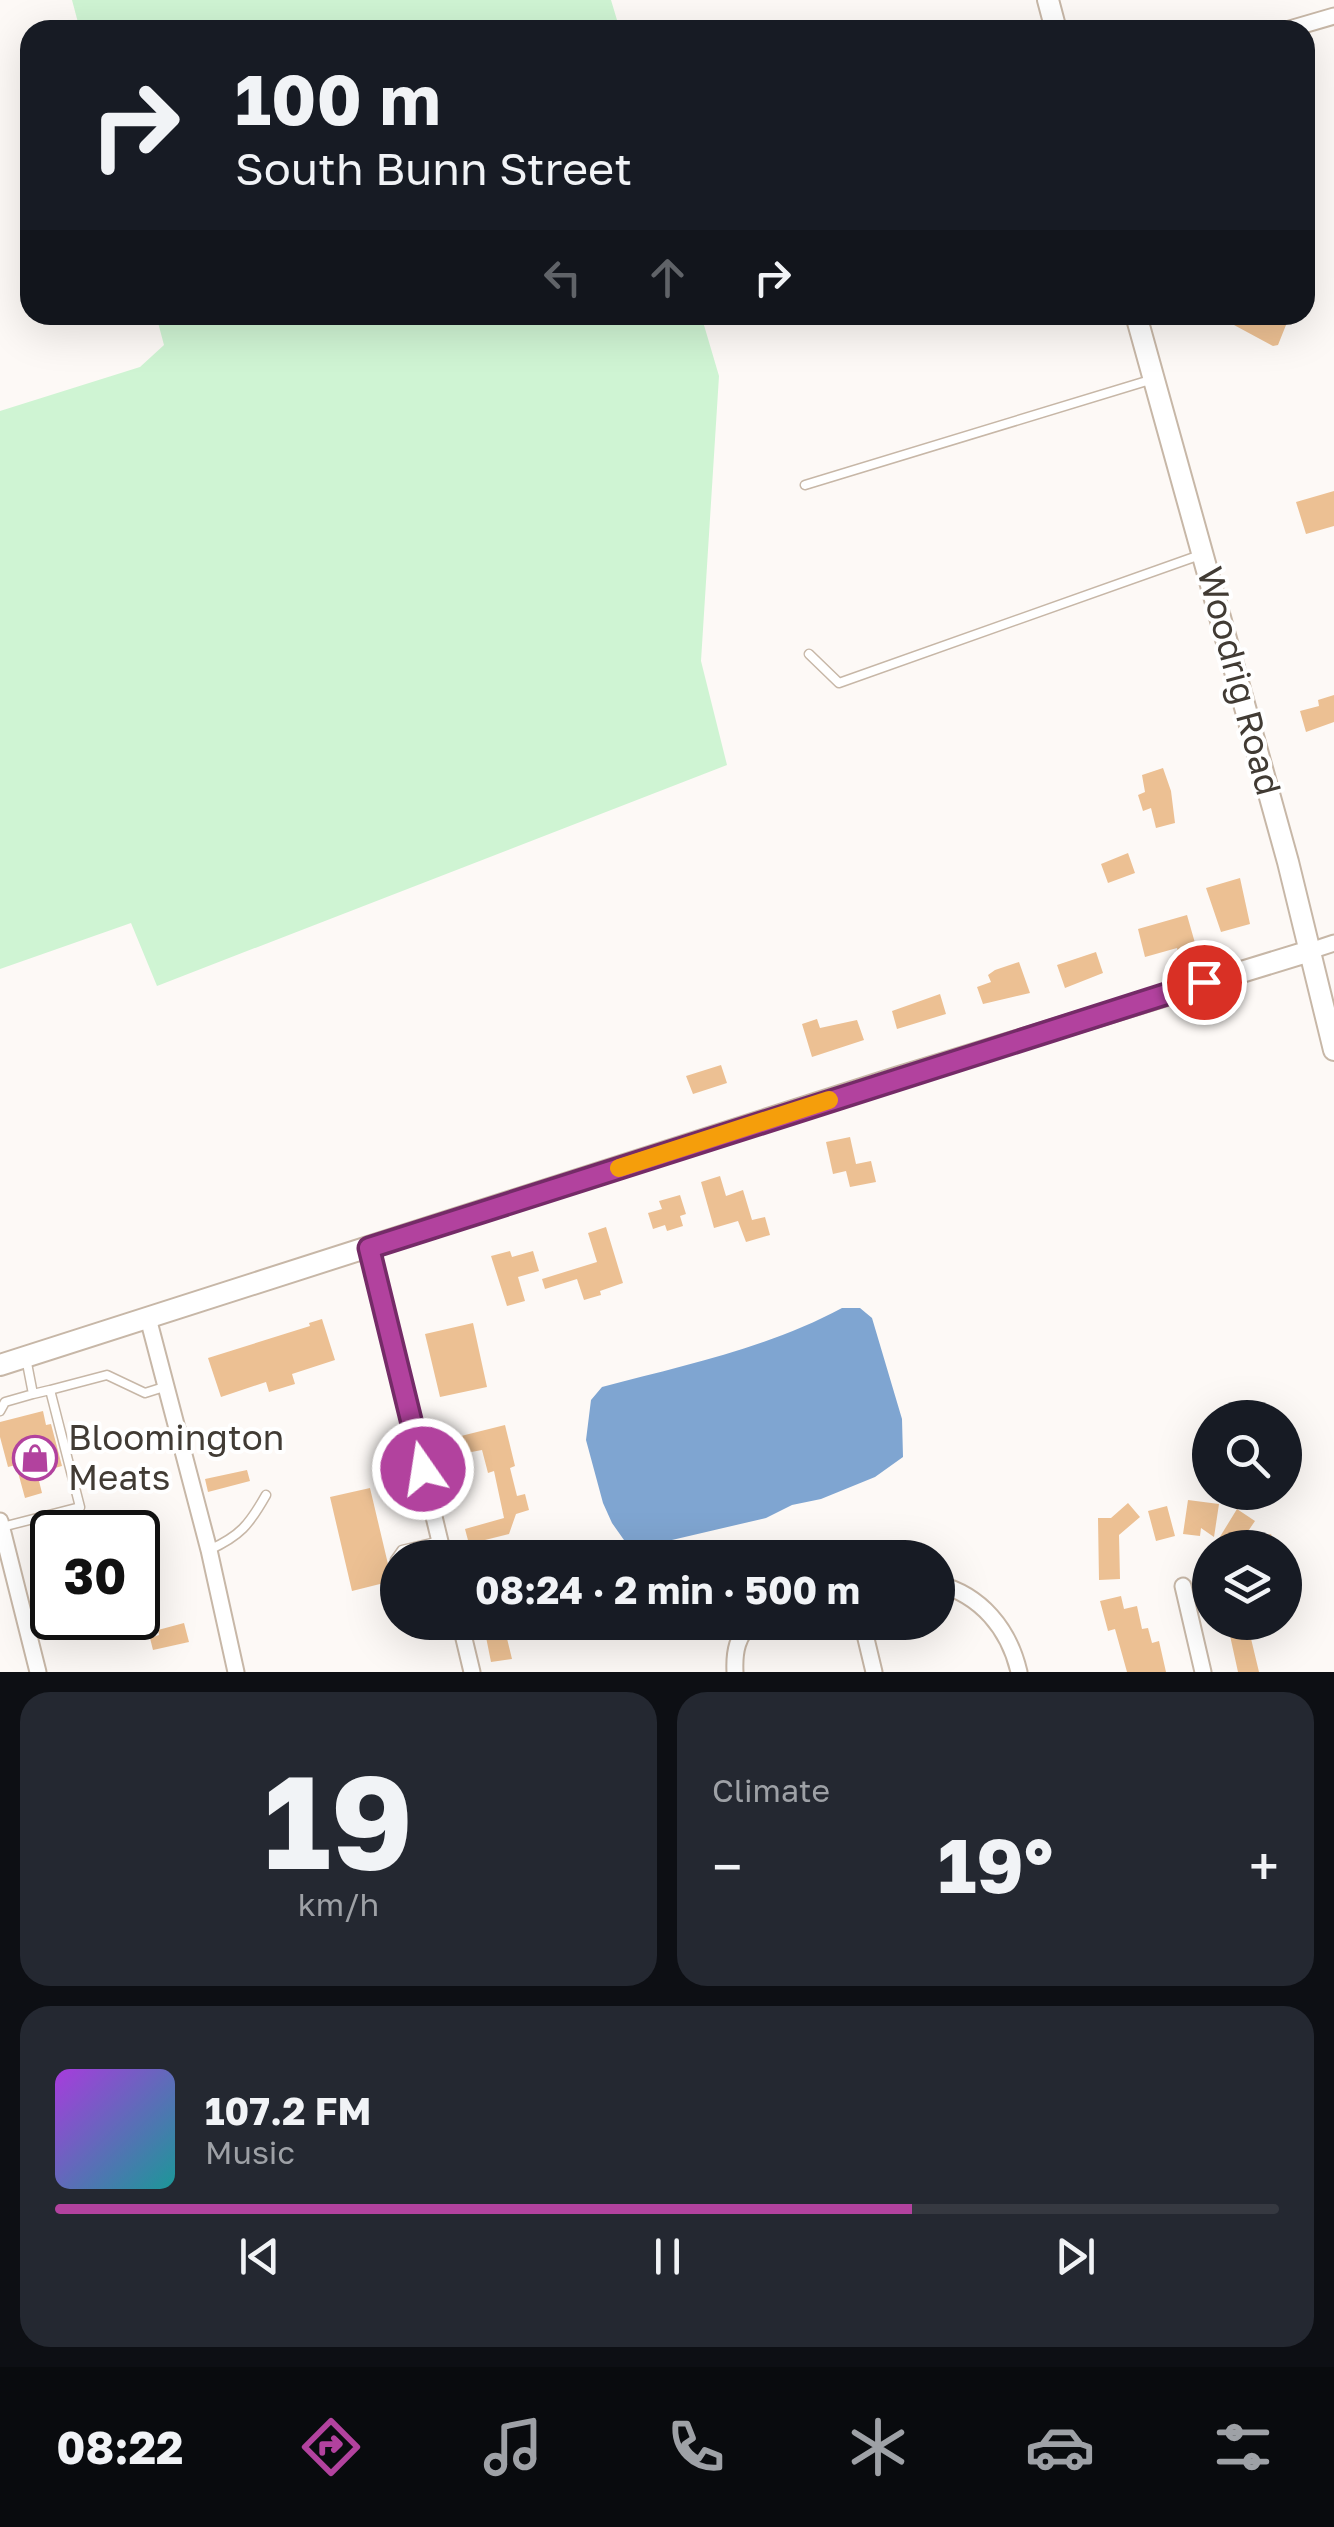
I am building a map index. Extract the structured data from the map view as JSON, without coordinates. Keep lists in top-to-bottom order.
{
  "streets": {
    "street": ["Woodrig Road"]
  },
  "places": {
    "shop": ["Bloomington Meats"]
  },
  "page": {
    "turn": ["100 m", "South Bunn Street"],
    "limit": "30",
    "trip": "08:24 · 2 min · 500 m",
    "tile": [
      ["19", "km/h"],
      "Climate"
    ],
    "heat": ["−", "19°", "+"],
    "song": ["107.2 FM", "Music"],
    "tabs": "08:22"
  }
}
